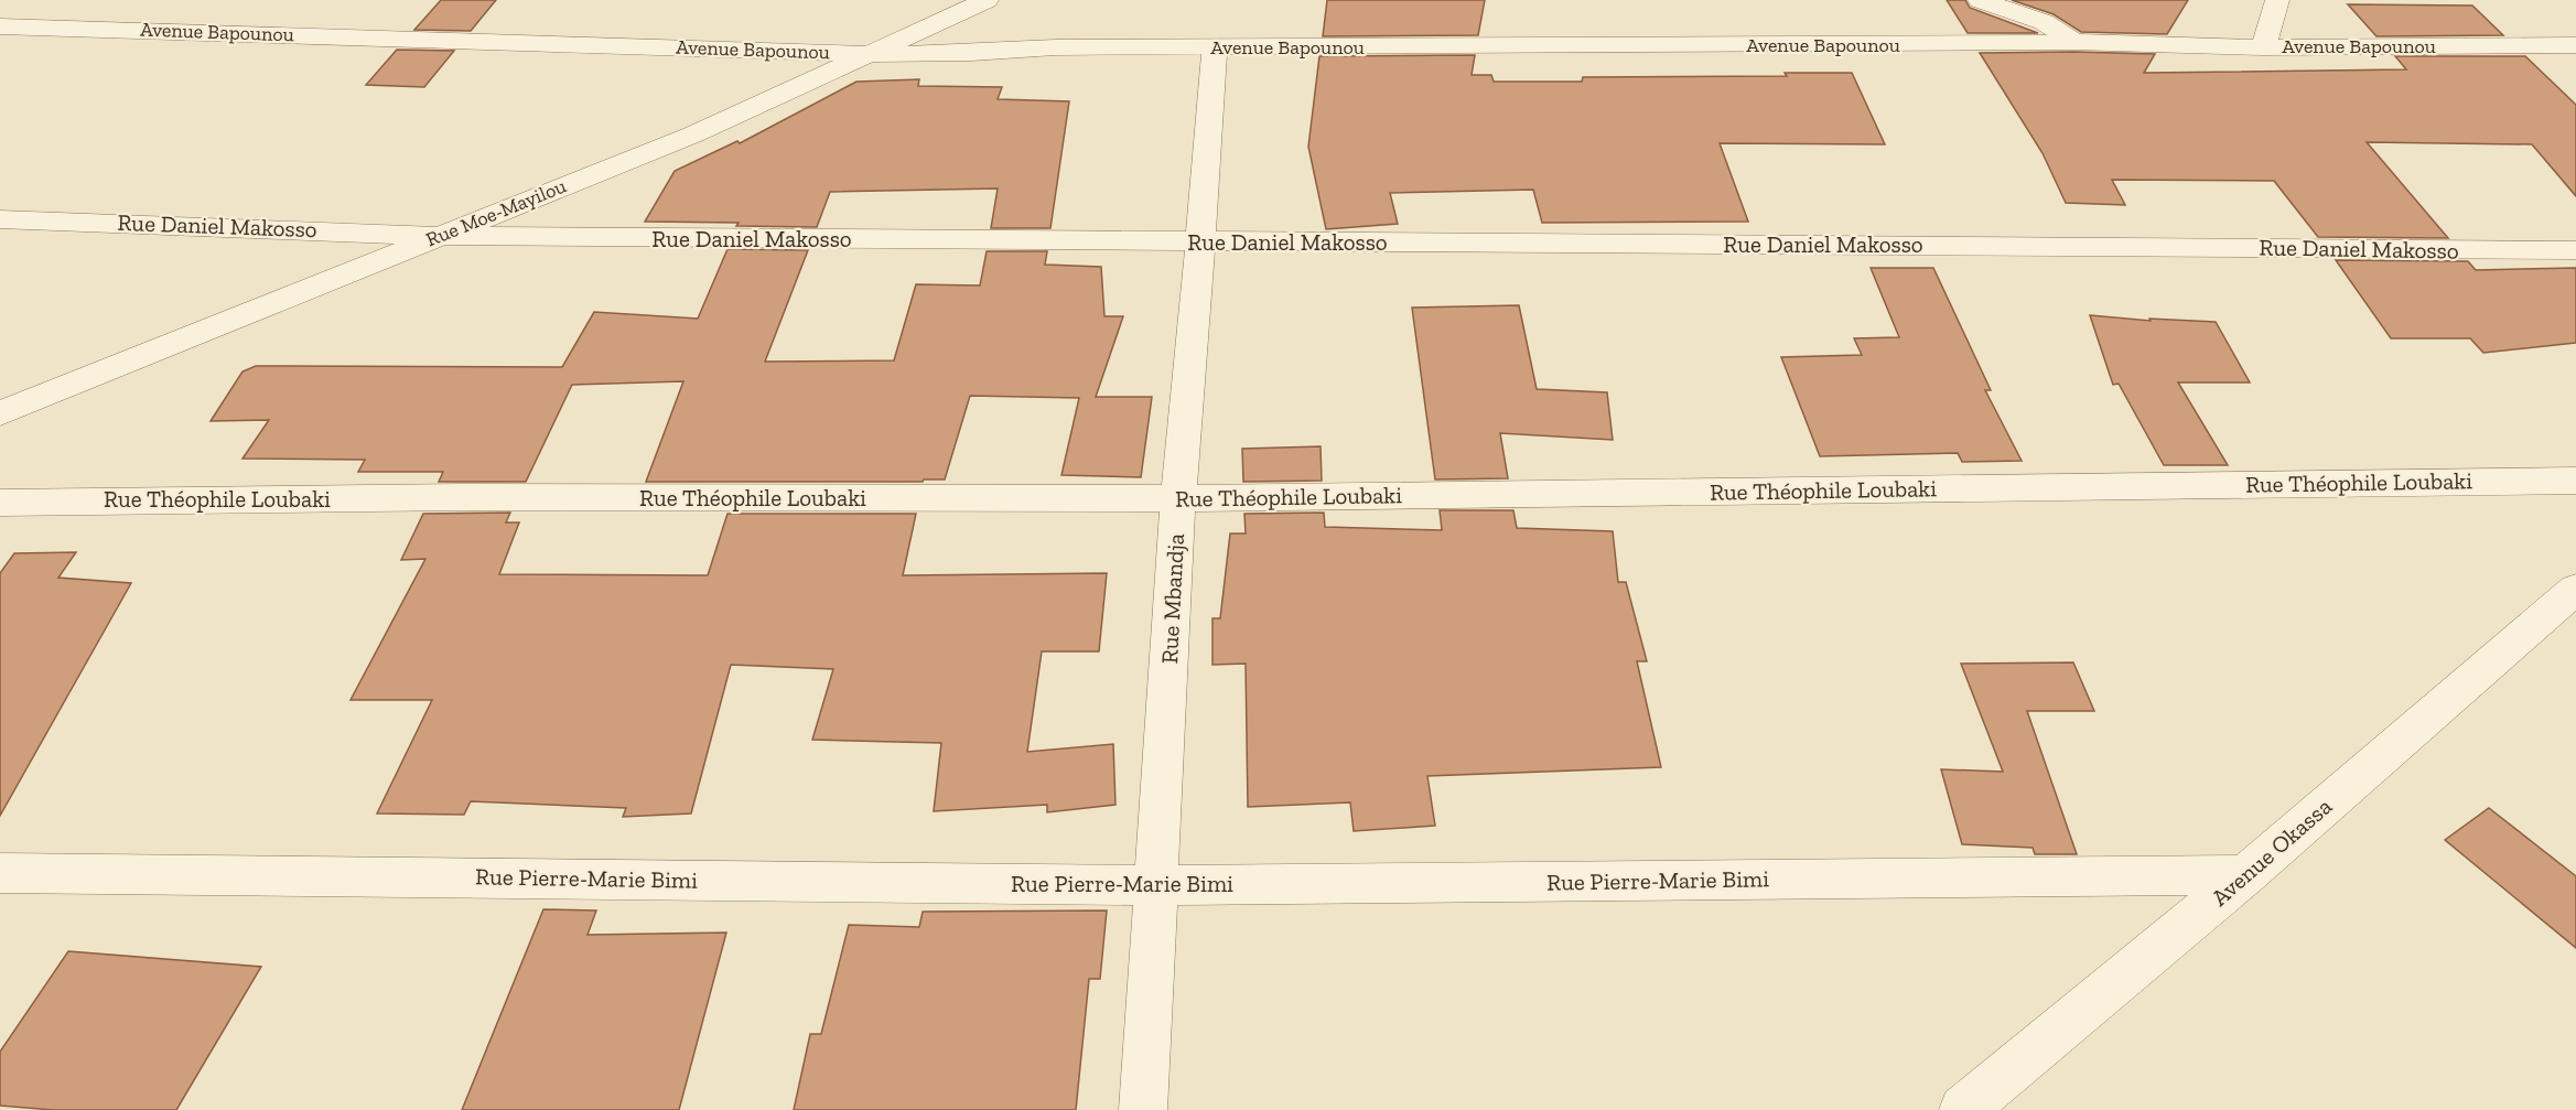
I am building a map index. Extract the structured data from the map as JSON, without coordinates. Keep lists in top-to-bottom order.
{
  "streets": {
    "street": [
      "Avenue Bapounou",
      "Rue Moe-Mayilou",
      "Rue Daniel Makosso",
      "Rue Théophile Loubaki",
      "Rue Mbandja",
      "Avenue Okassa",
      "Rue Pierre-Marie Bimi"
    ]
  },
  "crossings": [
    ["Avenue Bapounou", "Rue Moe-Mayilou"],
    ["Avenue Bapounou", "Rue Mbandja"],
    ["Rue Moe-Mayilou", "Rue Daniel Makosso"],
    ["Rue Daniel Makosso", "Rue Mbandja"],
    ["Rue Théophile Loubaki", "Rue Mbandja"],
    ["Rue Mbandja", "Rue Pierre-Marie Bimi"],
    ["Avenue Okassa", "Rue Pierre-Marie Bimi"]
  ]
}
